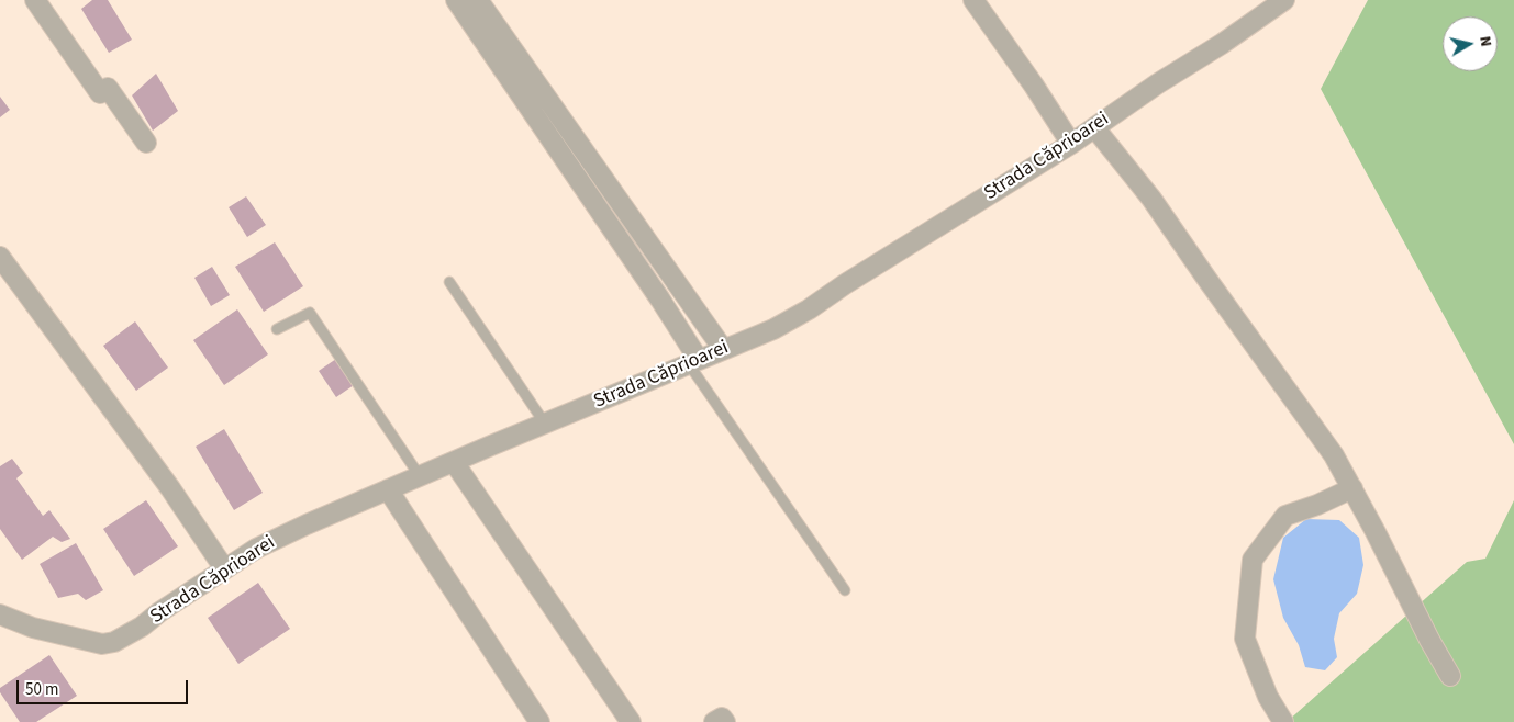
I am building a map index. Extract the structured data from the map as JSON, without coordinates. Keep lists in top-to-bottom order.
{
  "streets": {
    "street": ["Strada Căprioarei"]
  },
  "scale_bar": "50 m",
  "north": "right"
}
